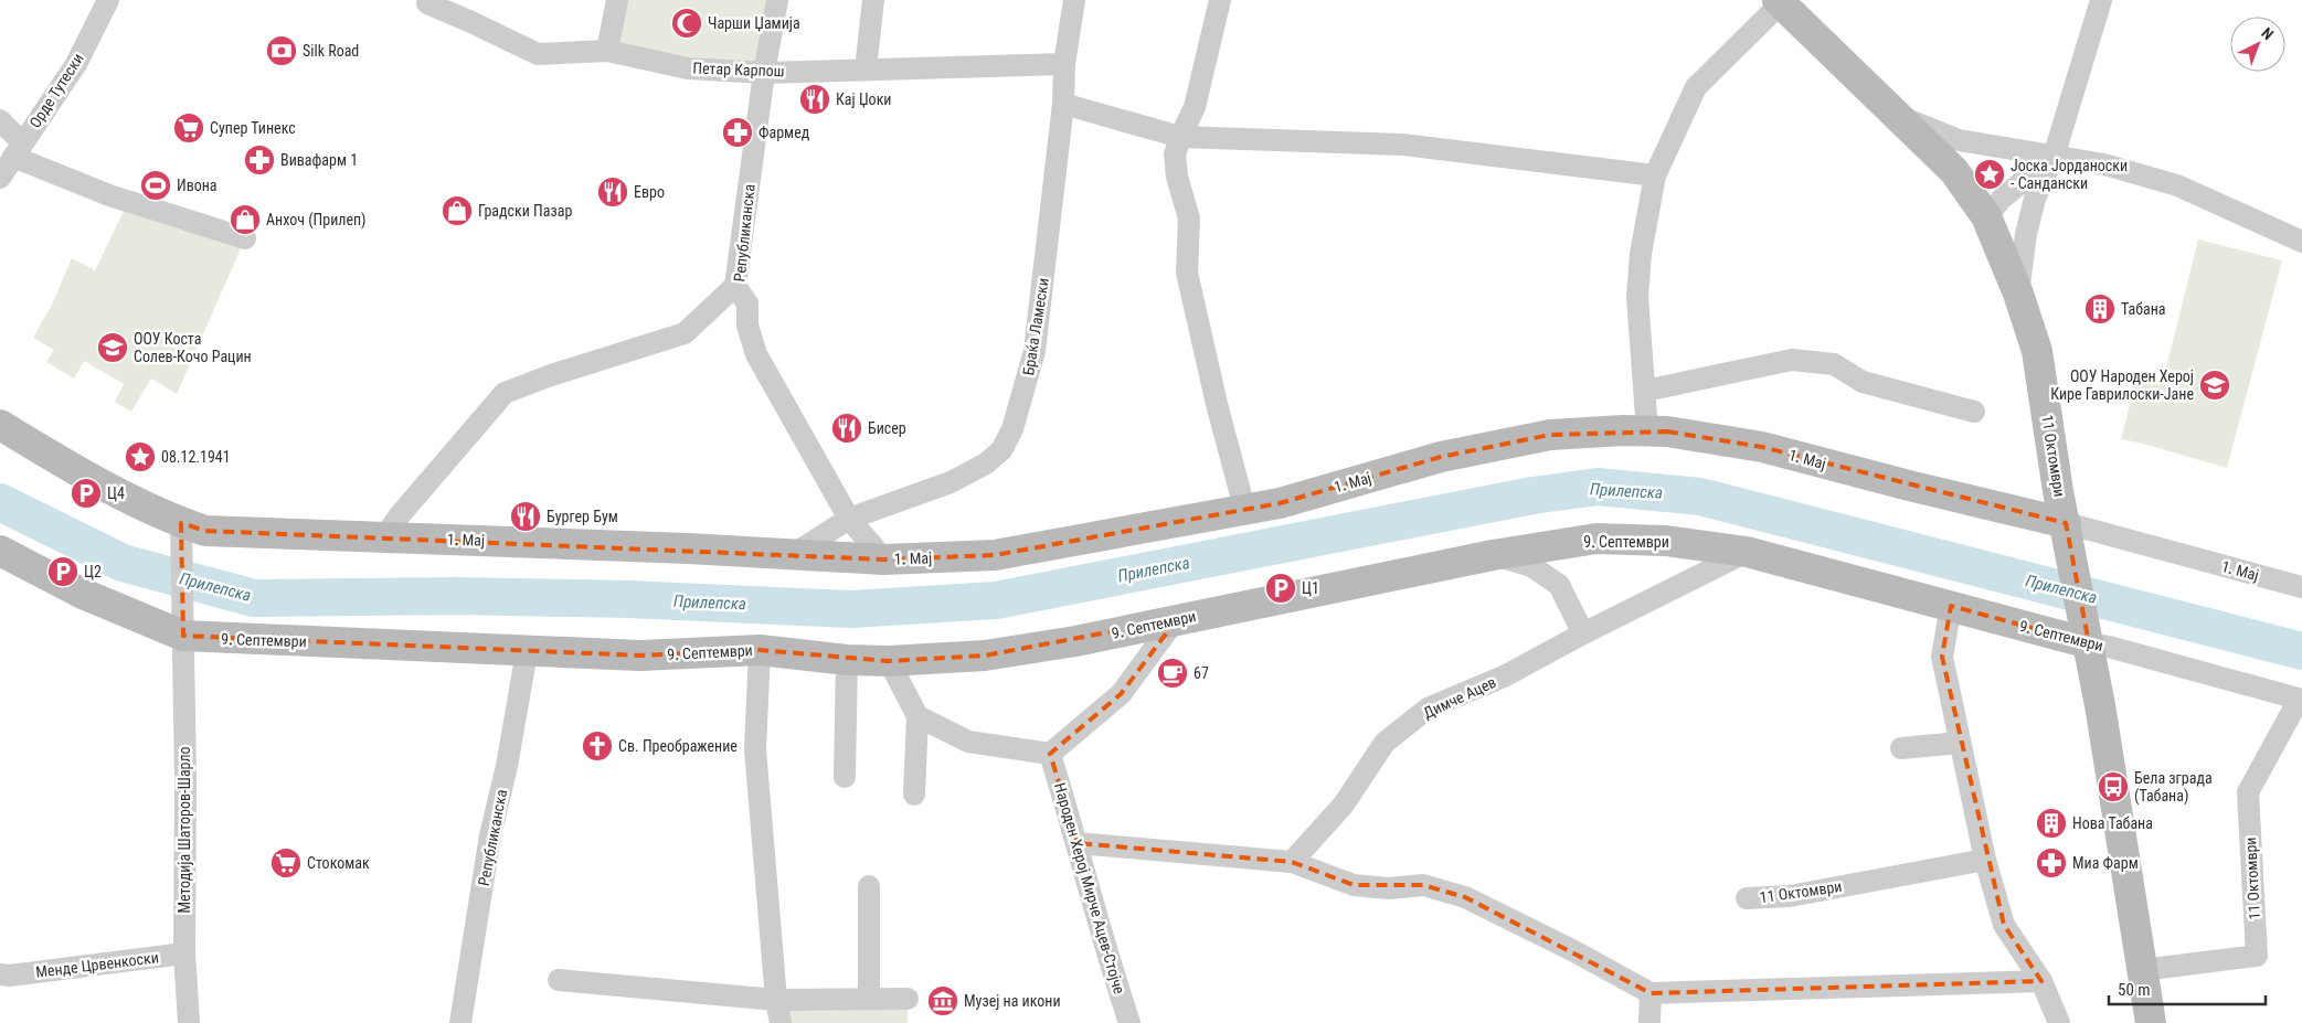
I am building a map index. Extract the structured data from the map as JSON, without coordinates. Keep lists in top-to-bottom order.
{
  "streets": {
    "street": [
      "Петар Карпош",
      "Орде Тутески",
      "Републиканска",
      "Браќа Ламески",
      "11 Октомври",
      "1. Мај",
      "9. Септември",
      "Димче Ацев",
      "Методија Шаторов-Шарло",
      "Народен Херој Мирче Ацев-Стојче",
      "Менде Црвенкоски"
    ]
  },
  "crossings": [
    ["Петар Карпош", "Републиканска"],
    ["Петар Карпош", "Браќа Ламески"],
    ["Републиканска", "Браќа Ламески"],
    ["Републиканска", "1. Мај"],
    ["Републиканска", "9. Септември"],
    ["Браќа Ламески", "1. Мај"],
    ["11 Октомври", "1. Мај"],
    ["11 Октомври", "9. Септември"],
    ["1. Мај", "Методија Шаторов-Шарло"],
    ["9. Септември", "Димче Ацев"],
    ["9. Септември", "Методија Шаторов-Шарло"],
    ["Методија Шаторов-Шарло", "Менде Црвенкоски"]
  ],
  "water": ["Прилепска"],
  "places": {
    "mosque": ["Чарши Џамија"],
    "bank": ["Silk Road"],
    "restaurant": [
      "Кај Џоки",
      "Евро",
      "Бисер",
      "Бургер Бум"
    ],
    "supermarket": ["Супер Тинекс", "Стокомак"],
    "pharmacy": ["Фармед", "Вивафарм 1", "Миа Фарм"],
    "place": ["Јоска Јорданоски - Сандански", "08.12.1941"],
    "sports": ["Ивона"],
    "shop": ["Градски Пазар", "Анхоч (Прилеп)"],
    "building": ["Табана", "Нова Табана"],
    "school or university": ["ООУ Коста Солев-Кочо Рацин", "ООУ Народен Херој Кире Гаврилоски-Јане"],
    "parking": ["Ц4", "Ц2", "Ц1"],
    "cafe": ["67"],
    "church": ["Св. Преображение"],
    "bus stop": ["Бела зграда (Табана)"],
    "museum": ["Музеј на икони"]
  },
  "scale_bar": "50 m",
  "north": "top right"
}
